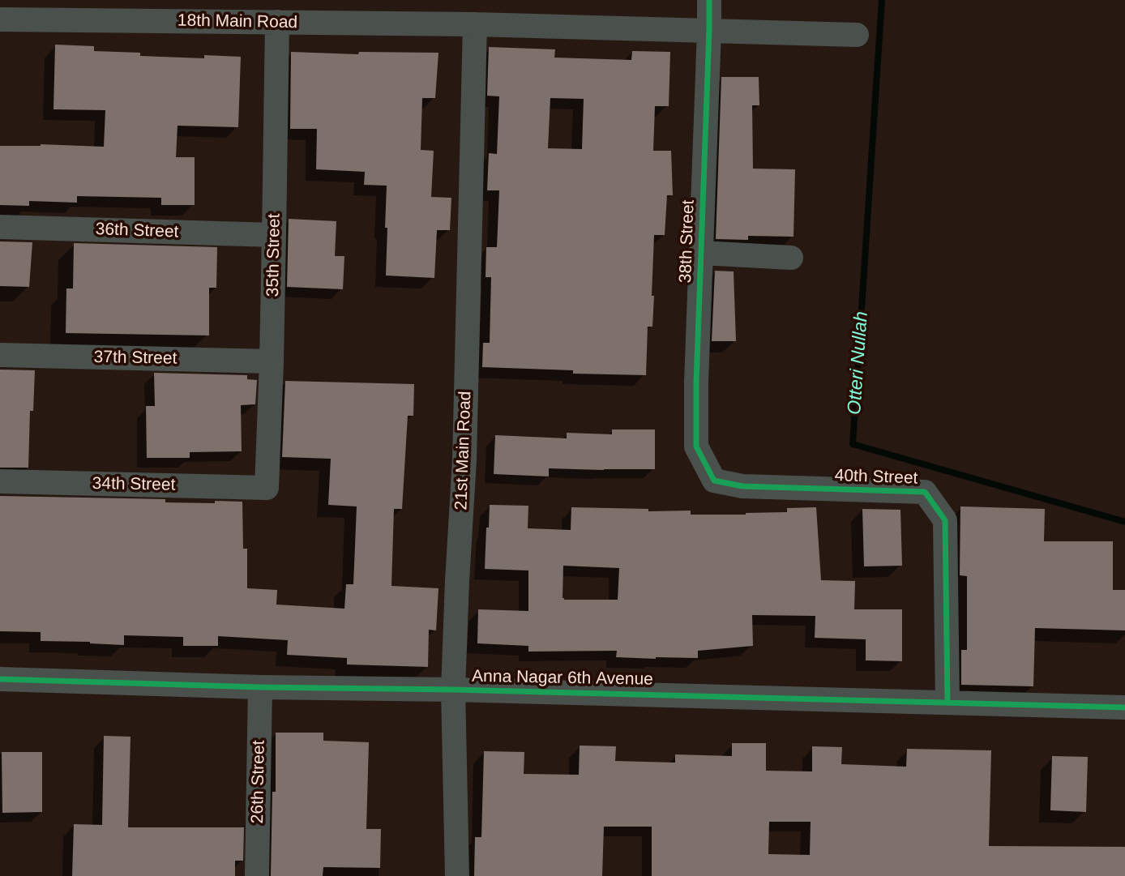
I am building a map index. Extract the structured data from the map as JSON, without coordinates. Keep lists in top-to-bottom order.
{
  "streets": {
    "street": [
      "18th Main Road",
      "36th Street",
      "38th Street",
      "35th Street",
      "37th Street",
      "21st Main Road",
      "40th Street",
      "34th Street",
      "Anna Nagar 6th Avenue",
      "26th Street"
    ]
  },
  "crossings": [
    ["18th Main Road", "38th Street"],
    ["18th Main Road", "35th Street"],
    ["18th Main Road", "21st Main Road"],
    ["36th Street", "35th Street"],
    ["38th Street", "40th Street"],
    ["35th Street", "37th Street"],
    ["35th Street", "34th Street"],
    ["21st Main Road", "Anna Nagar 6th Avenue"],
    ["40th Street", "Anna Nagar 6th Avenue"],
    ["Anna Nagar 6th Avenue", "26th Street"]
  ],
  "water": ["Otteri Nullah"]
}
